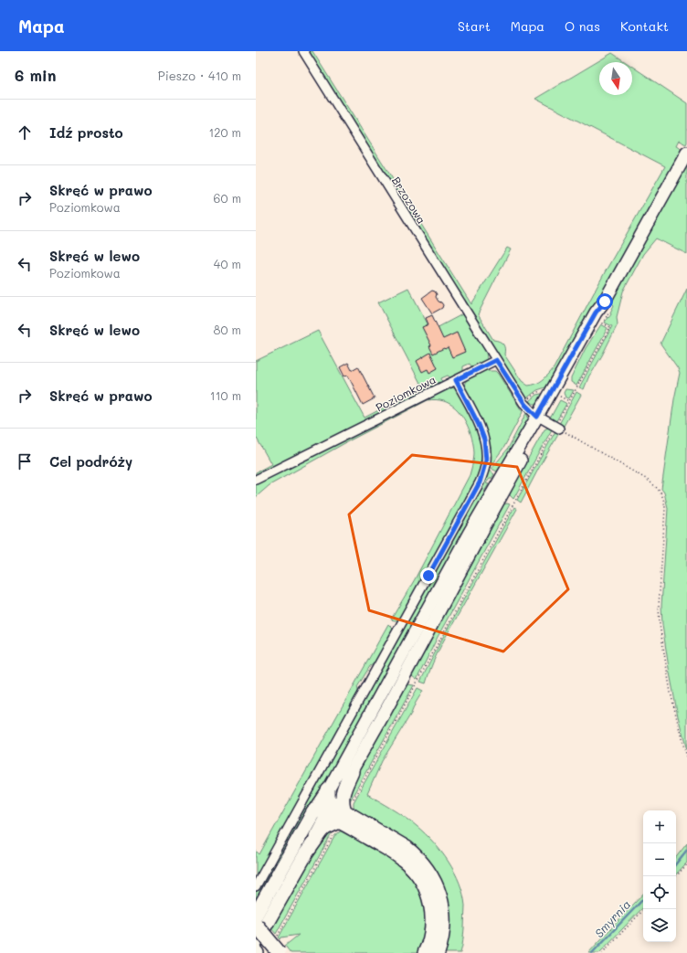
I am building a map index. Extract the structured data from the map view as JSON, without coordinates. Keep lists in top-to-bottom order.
{
  "streets": {
    "street": ["Brzozowa", "Poziomkowa"]
  },
  "crossings": [
    ["Brzozowa", "Poziomkowa"]
  ],
  "water": ["Smyrnia"],
  "north": "bottom",
  "page": {
    "header": "Mapa",
    "nav": [
      "Start",
      "Mapa",
      "O nas",
      "Kontakt"
    ],
    "heading": ["6 min", "Pieszo · 410 m"],
    "list": [
      ["Idź prosto", "120 m"],
      ["Skręć w prawo", "Poziomkowa", "60 m"],
      ["Skręć w lewo", "Poziomkowa", "40 m"],
      ["Skręć w lewo", "80 m"],
      ["Skręć w prawo", "110 m"],
      "Cel podróży"
    ],
    "map_buttons": ["+", "−"]
  }
}
